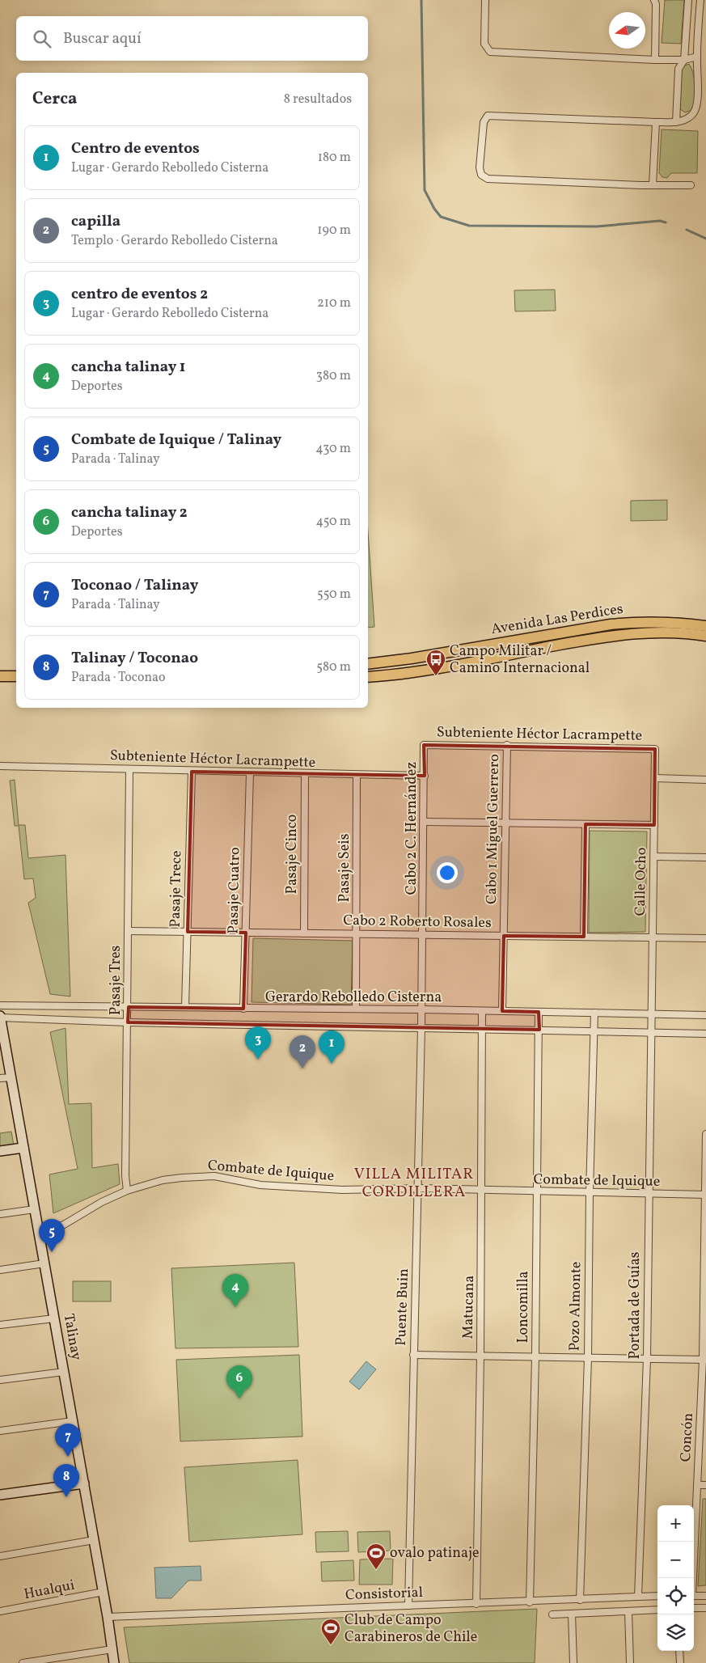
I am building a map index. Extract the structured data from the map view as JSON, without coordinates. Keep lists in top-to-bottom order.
{
  "streets": {
    "main road": ["Avenida Las Perdices"],
    "street": [
      "Subteniente Héctor Lacrampette",
      "Cabo 2 C. Hernández",
      "Cabo 1 Miguel Guerrero",
      "Pasaje Cinco",
      "Pasaje Seis",
      "Calle Ocho",
      "Pasaje Trece",
      "Pasaje Cuatro",
      "Cabo 2 Roberto Rosales",
      "Pasaje Tres",
      "Gerardo Rebolledo Cisterna",
      "Combate de Iquique",
      "Portada de Guías",
      "Pozo Almonte",
      "Puente Buin",
      "Matucana",
      "Loncomilla",
      "Talinay",
      "Concón",
      "Hualqui",
      "Consistorial"
    ]
  },
  "crossings": [
    ["Subteniente Héctor Lacrampette", "Cabo 2 C. Hernández"],
    ["Subteniente Héctor Lacrampette", "Cabo 1 Miguel Guerrero"],
    ["Subteniente Héctor Lacrampette", "Pasaje Cinco"],
    ["Subteniente Héctor Lacrampette", "Pasaje Seis"],
    ["Subteniente Héctor Lacrampette", "Calle Ocho"],
    ["Subteniente Héctor Lacrampette", "Pasaje Trece"],
    ["Subteniente Héctor Lacrampette", "Pasaje Cuatro"],
    ["Subteniente Héctor Lacrampette", "Pasaje Tres"],
    ["Cabo 2 C. Hernández", "Cabo 2 Roberto Rosales"],
    ["Cabo 2 C. Hernández", "Gerardo Rebolledo Cisterna"],
    ["Cabo 2 C. Hernández", "Puente Buin"],
    ["Cabo 1 Miguel Guerrero", "Cabo 2 Roberto Rosales"],
    ["Cabo 1 Miguel Guerrero", "Gerardo Rebolledo Cisterna"],
    ["Pasaje Cinco", "Cabo 2 Roberto Rosales"],
    ["Pasaje Seis", "Cabo 2 Roberto Rosales"],
    ["Pasaje Seis", "Gerardo Rebolledo Cisterna"],
    ["Calle Ocho", "Cabo 2 Roberto Rosales"],
    ["Calle Ocho", "Gerardo Rebolledo Cisterna"],
    ["Calle Ocho", "Portada de Guías"],
    ["Pasaje Trece", "Cabo 2 Roberto Rosales"],
    ["Pasaje Trece", "Gerardo Rebolledo Cisterna"],
    ["Pasaje Cuatro", "Cabo 2 Roberto Rosales"],
    ["Pasaje Cuatro", "Gerardo Rebolledo Cisterna"],
    ["Cabo 2 Roberto Rosales", "Pasaje Tres"],
    ["Pasaje Tres", "Gerardo Rebolledo Cisterna"],
    ["Pasaje Tres", "Combate de Iquique"],
    ["Gerardo Rebolledo Cisterna", "Portada de Guías"],
    ["Gerardo Rebolledo Cisterna", "Pozo Almonte"],
    ["Gerardo Rebolledo Cisterna", "Puente Buin"],
    ["Gerardo Rebolledo Cisterna", "Matucana"],
    ["Gerardo Rebolledo Cisterna", "Loncomilla"],
    ["Gerardo Rebolledo Cisterna", "Talinay"],
    ["Combate de Iquique", "Portada de Guías"],
    ["Combate de Iquique", "Pozo Almonte"],
    ["Combate de Iquique", "Puente Buin"],
    ["Combate de Iquique", "Matucana"],
    ["Combate de Iquique", "Loncomilla"],
    ["Combate de Iquique", "Talinay"],
    ["Combate de Iquique", "Concón"],
    ["Portada de Guías", "Consistorial"],
    ["Pozo Almonte", "Consistorial"],
    ["Puente Buin", "Consistorial"],
    ["Matucana", "Consistorial"],
    ["Loncomilla", "Consistorial"],
    ["Talinay", "Hualqui"],
    ["Talinay", "Consistorial"]
  ],
  "districts": ["VILLA MILITAR CORDILLERA"],
  "places": {
    "bus stop": ["Campo Militar / Camino Internacional"],
    "sports": ["ovalo patinaje", "Club de Campo Carabineros de Chile"]
  },
  "north": "left",
  "page": {
    "search": "Buscar aquí",
    "heading": ["Cerca", "8 resultados"],
    "list": [
      {
        "mark": "1",
        "name": "Centro de eventos",
        "note": "Lugar · Gerardo Rebolledo Cisterna",
        "value": "180 m"
      },
      {
        "mark": "2",
        "name": "capilla",
        "note": "Templo · Gerardo Rebolledo Cisterna",
        "value": "190 m"
      },
      {
        "mark": "3",
        "name": "centro de eventos 2",
        "note": "Lugar · Gerardo Rebolledo Cisterna",
        "value": "210 m"
      },
      {
        "mark": "4",
        "name": "cancha talinay 1",
        "note": "Deportes",
        "value": "380 m"
      },
      {
        "mark": "5",
        "name": "Combate de Iquique / Talinay",
        "note": "Parada · Talinay",
        "value": "430 m"
      },
      {
        "mark": "6",
        "name": "cancha talinay 2",
        "note": "Deportes",
        "value": "450 m"
      },
      {
        "mark": "7",
        "name": "Toconao / Talinay",
        "note": "Parada · Talinay",
        "value": "550 m"
      },
      {
        "mark": "8",
        "name": "Talinay / Toconao",
        "note": "Parada · Toconao",
        "value": "580 m"
      }
    ],
    "pins": [
      "3",
      "1",
      "2",
      "5",
      "4",
      "6",
      "7",
      "8"
    ],
    "map_buttons": ["+", "−"]
  }
}
